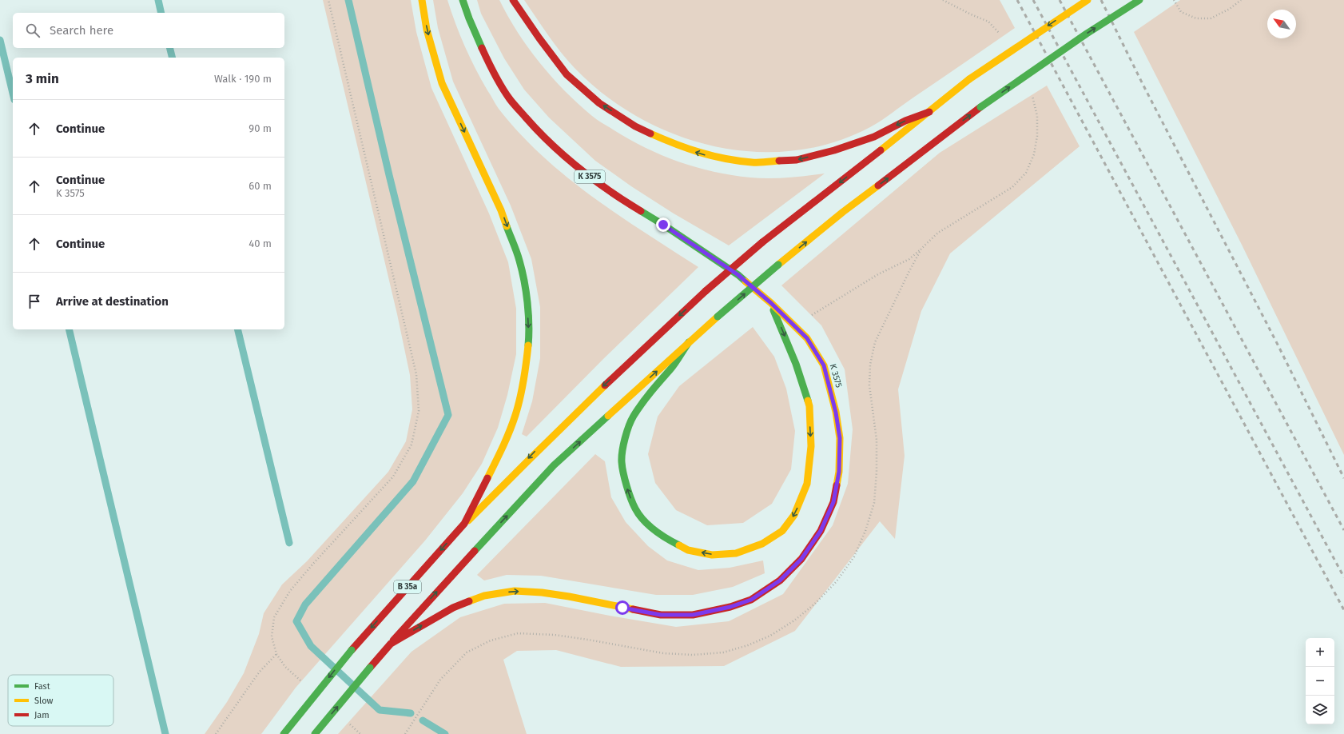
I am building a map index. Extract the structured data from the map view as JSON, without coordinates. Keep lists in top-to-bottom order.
{
  "streets": {
    "main road": ["K 3575", "B 35a"]
  },
  "crossings": [
    ["K 3575", "B 35a"]
  ],
  "legend": ["Fast", "Slow", "Jam"],
  "north": "top left",
  "page": {
    "search": "Search here",
    "heading": ["3 min", "Walk · 190 m"],
    "list": [
      ["Continue", "90 m"],
      ["Continue", "K 3575", "60 m"],
      ["Continue", "40 m"],
      "Arrive at destination"
    ],
    "map_buttons": ["+", "−"]
  }
}
